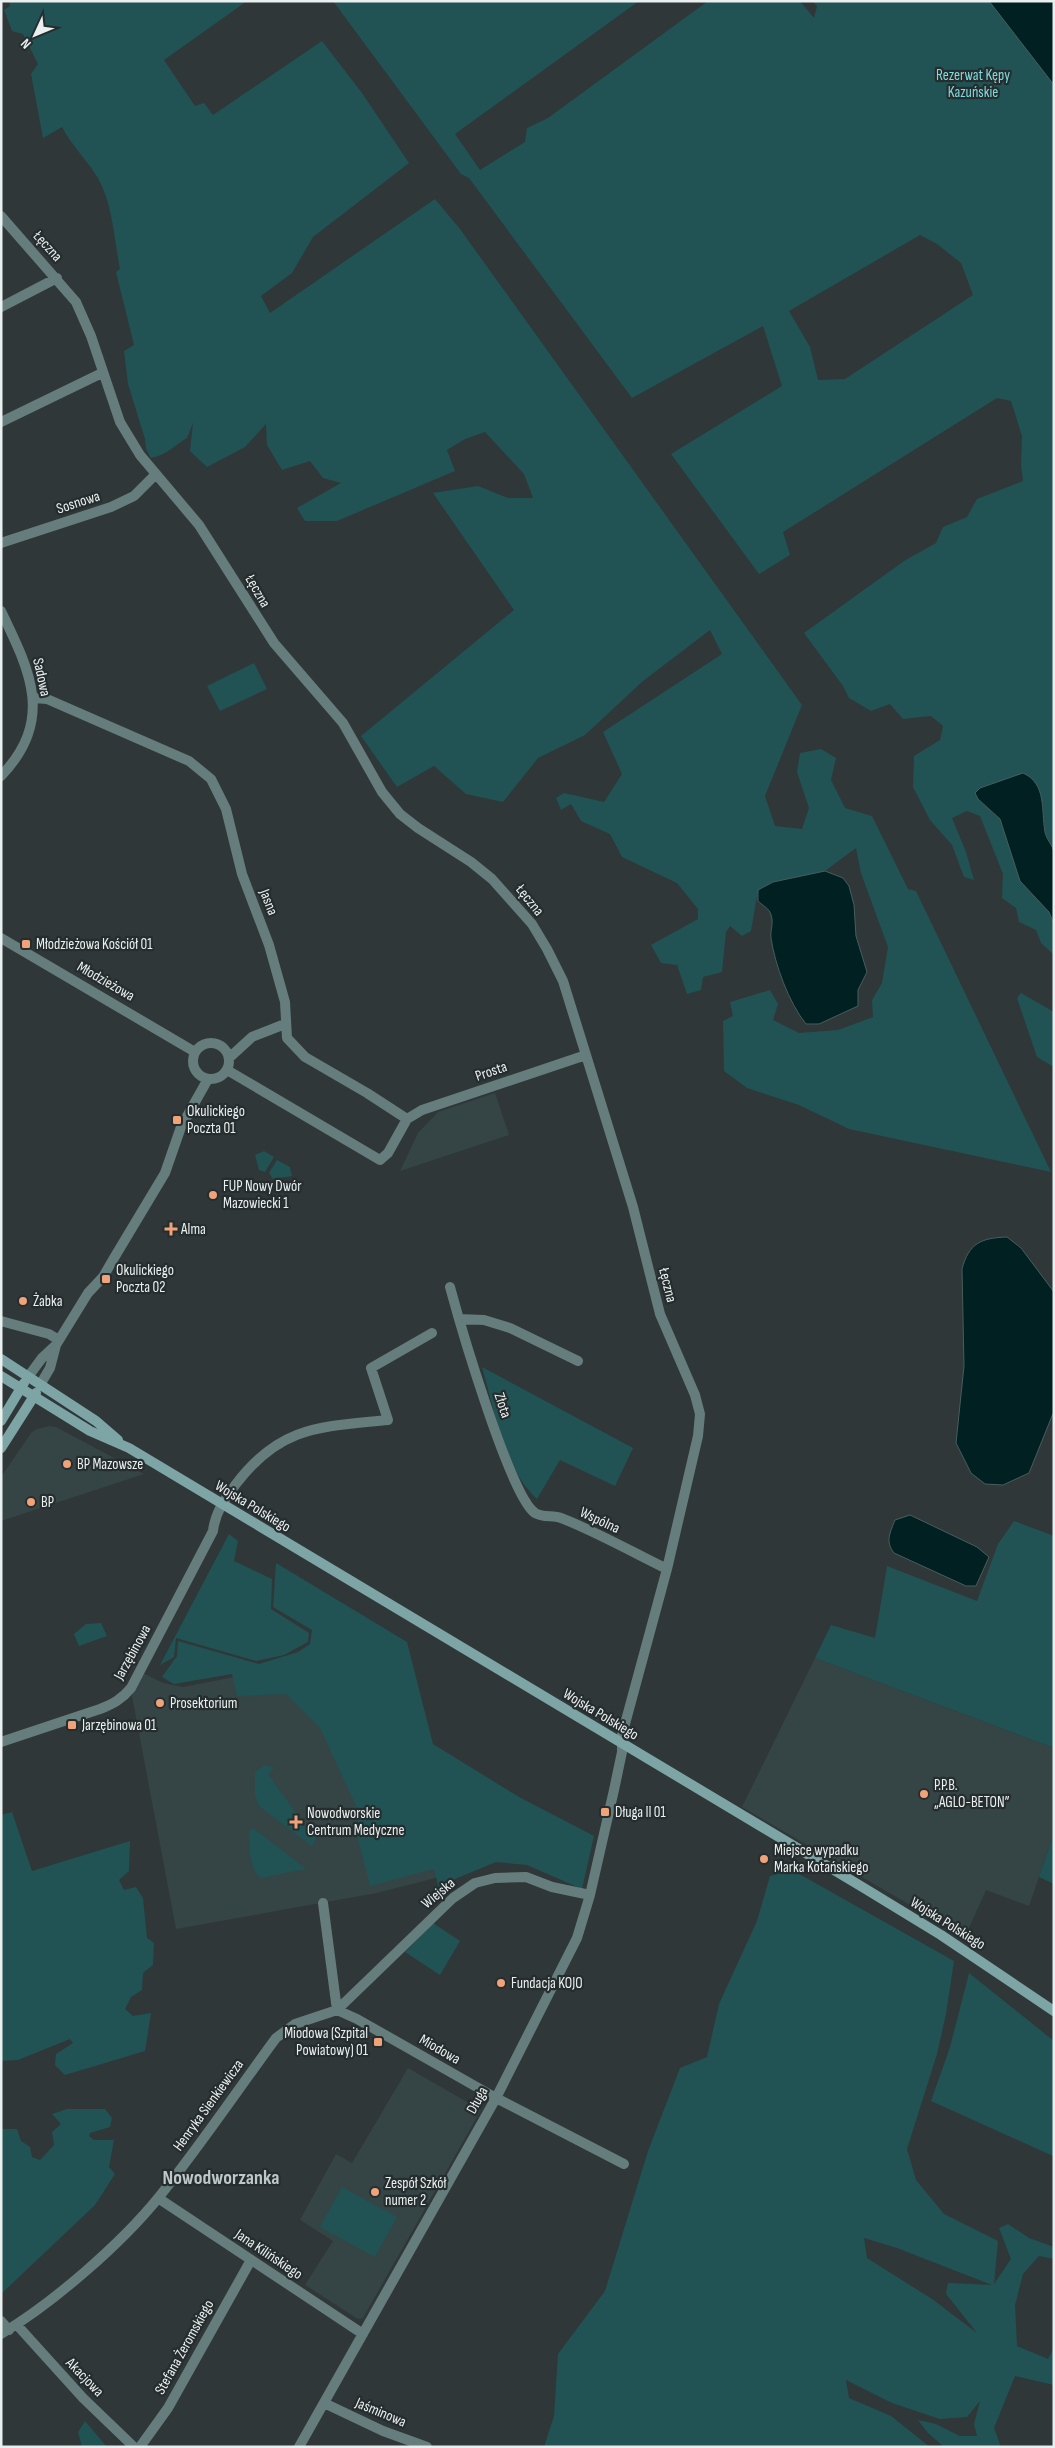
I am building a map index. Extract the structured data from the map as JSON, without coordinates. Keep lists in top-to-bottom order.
{
  "streets": {
    "main road": ["Wojska Polskiego"],
    "street": [
      "Łęczna",
      "Sosnowa",
      "Sadowa",
      "Jasna",
      "Młodzieżowa",
      "Prosta",
      "Złota",
      "Wspólna",
      "Jarzębinowa",
      "Wiejska",
      "Miodowa",
      "Długa",
      "Henryka Sienkiewicza",
      "Jana Kilińskiego",
      "Stefana Żeromskiego",
      "Akacjowa",
      "Jaśminowa"
    ]
  },
  "crossings": [
    ["Łęczna", "Sosnowa"],
    ["Łęczna", "Prosta"],
    ["Łęczna", "Wojska Polskiego"],
    ["Łęczna", "Wspólna"],
    ["Łęczna", "Długa"],
    ["Sadowa", "Jasna"],
    ["Jasna", "Prosta"],
    ["Złota", "Wspólna"],
    ["Wojska Polskiego", "Jarzębinowa"],
    ["Wojska Polskiego", "Długa"],
    ["Wiejska", "Miodowa"],
    ["Wiejska", "Długa"],
    ["Wiejska", "Henryka Sienkiewicza"],
    ["Miodowa", "Długa"],
    ["Miodowa", "Henryka Sienkiewicza"],
    ["Długa", "Jana Kilińskiego"],
    ["Długa", "Jaśminowa"],
    ["Henryka Sienkiewicza", "Jana Kilińskiego"],
    ["Henryka Sienkiewicza", "Akacjowa"],
    ["Jana Kilińskiego", "Stefana Żeromskiego"]
  ],
  "districts": ["Nowodworzanka"],
  "parks": ["Rezerwat Kępy Kazuńskie"],
  "places": {
    "transit": [
      "Młodzieżowa Kościół 01",
      "Okulickiego Poczta 01",
      "Okulickiego Poczta 02",
      "Jarzębinowa 01",
      "Długa II 01",
      "Miodowa (Szpital Powiatowy) 01"
    ],
    "other": [
      "FUP Nowy Dwór Mazowiecki 1",
      "Żabka",
      "BP Mazowsze",
      "BP",
      "Prosektorium",
      "P.P.B. „AGLO-BETON”",
      "Miejsce wypadku Marka Kotańskiego",
      "Fundacja KOJO",
      "Zespół Szkół numer 2"
    ],
    "health": ["Alma", "Nowodworskie Centrum Medyczne"]
  },
  "north": "bottom left"
}
